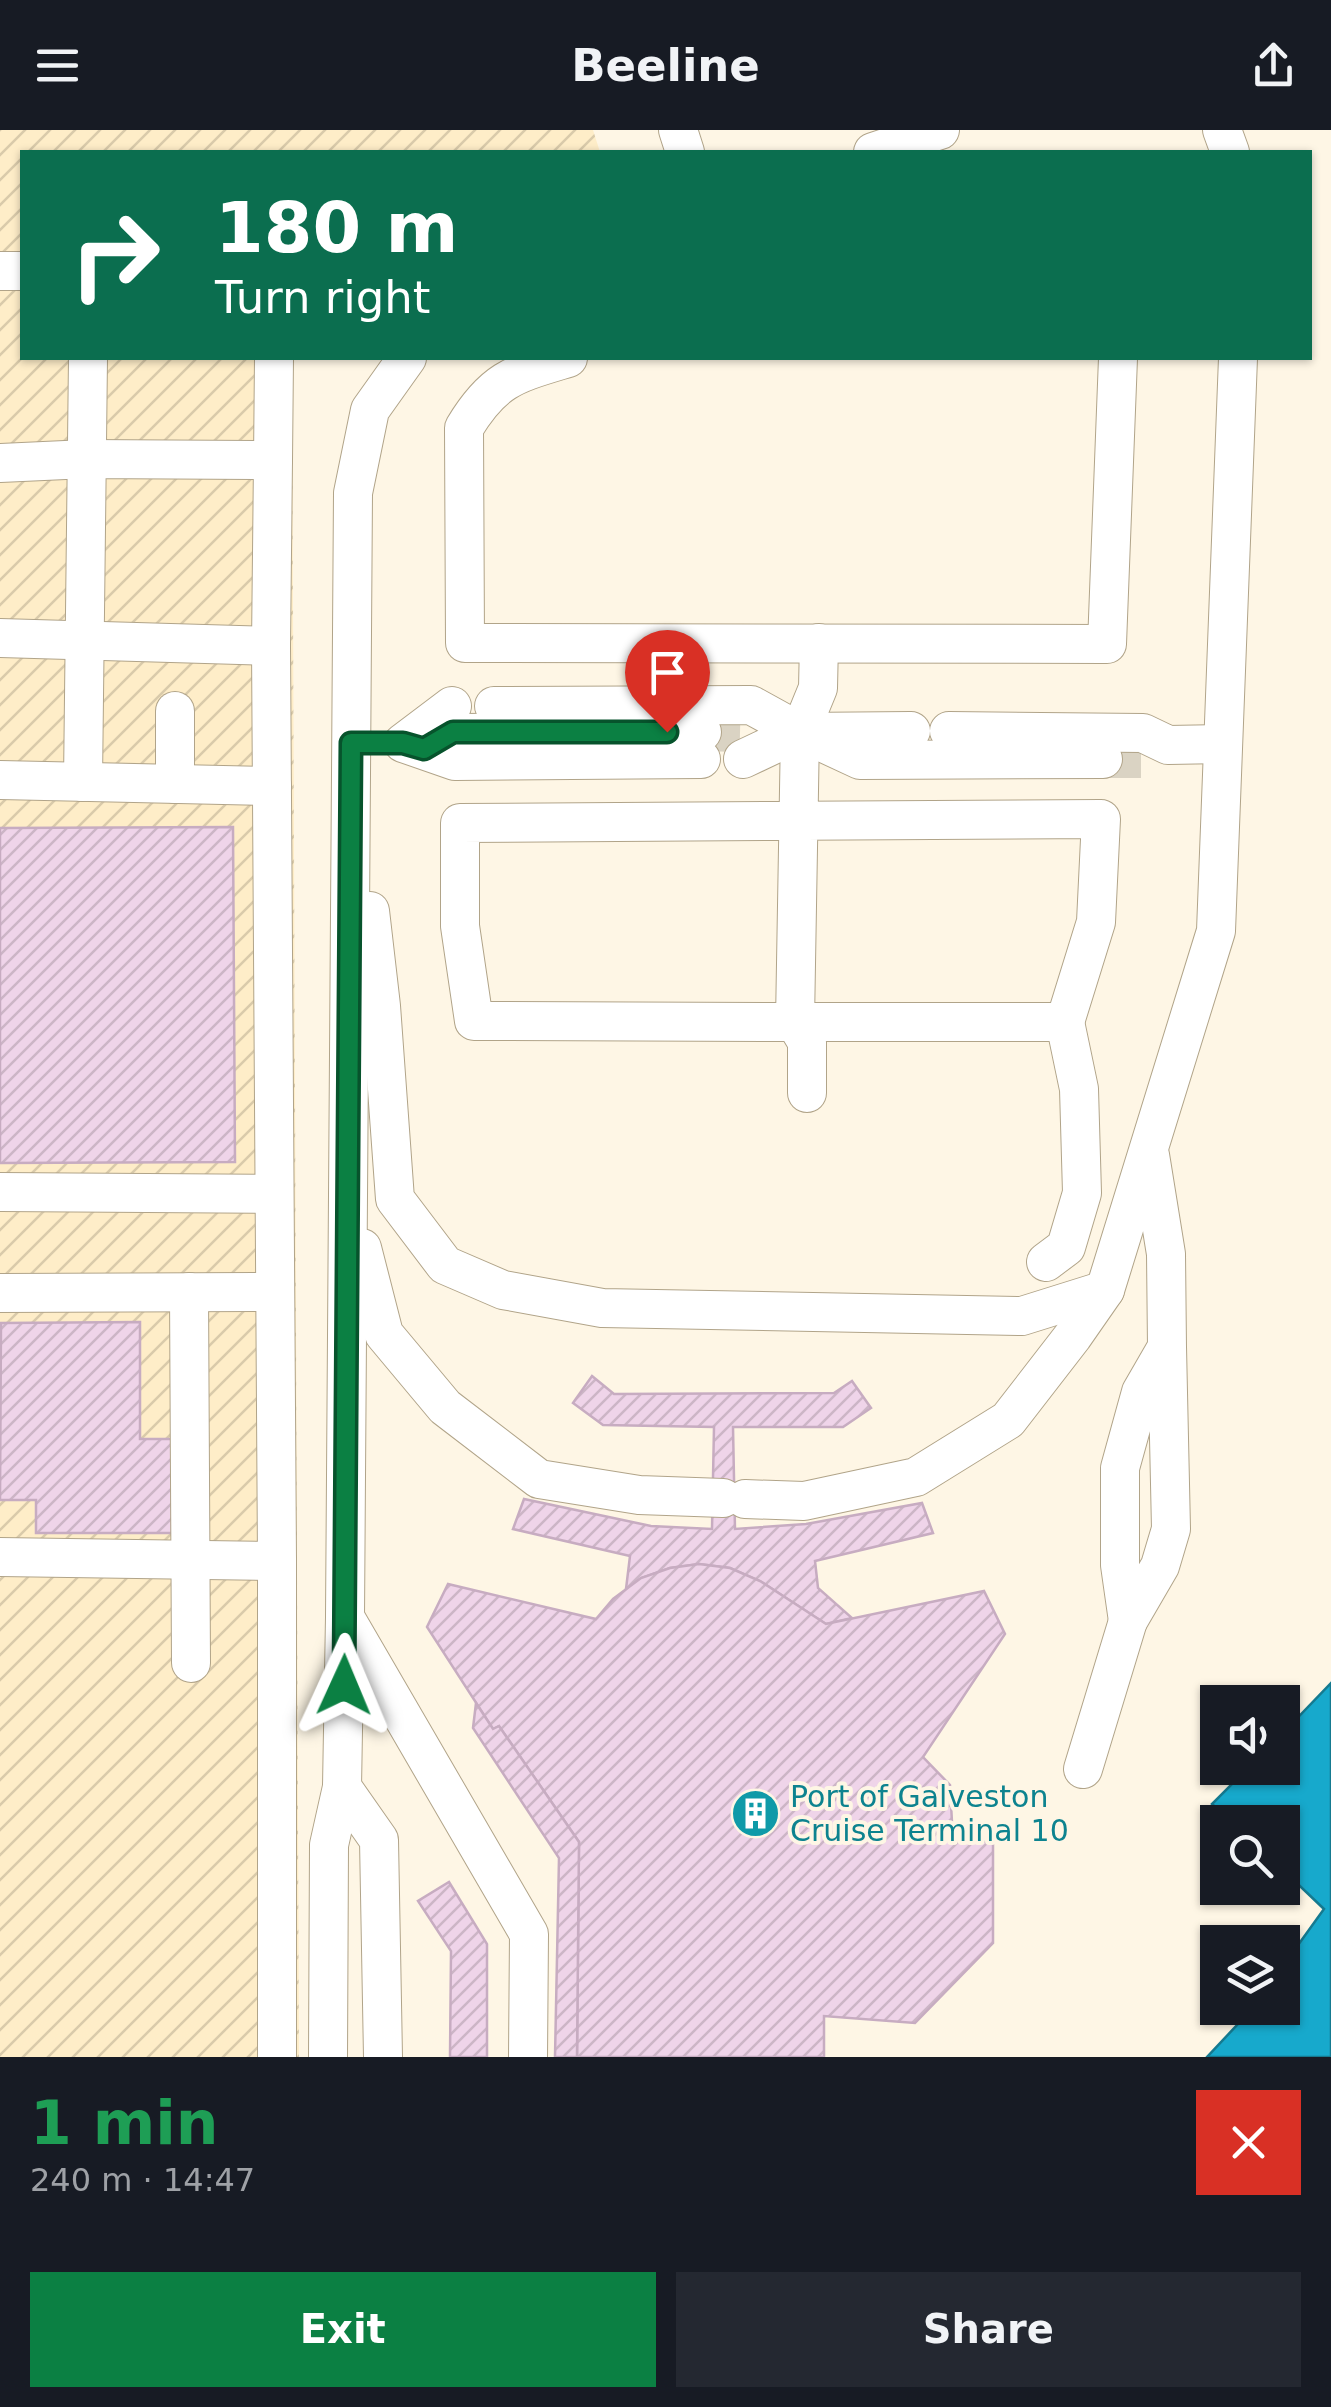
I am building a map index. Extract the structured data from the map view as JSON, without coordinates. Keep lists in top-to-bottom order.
{
  "places": {
    "building": ["Port of Galveston Cruise Terminal 10"]
  },
  "page": {
    "header": "Beeline",
    "turn": ["180 m", "Turn right"],
    "heading": ["1 min", "240 m · 14:47"],
    "buttons": ["Exit", "Share"]
  }
}
